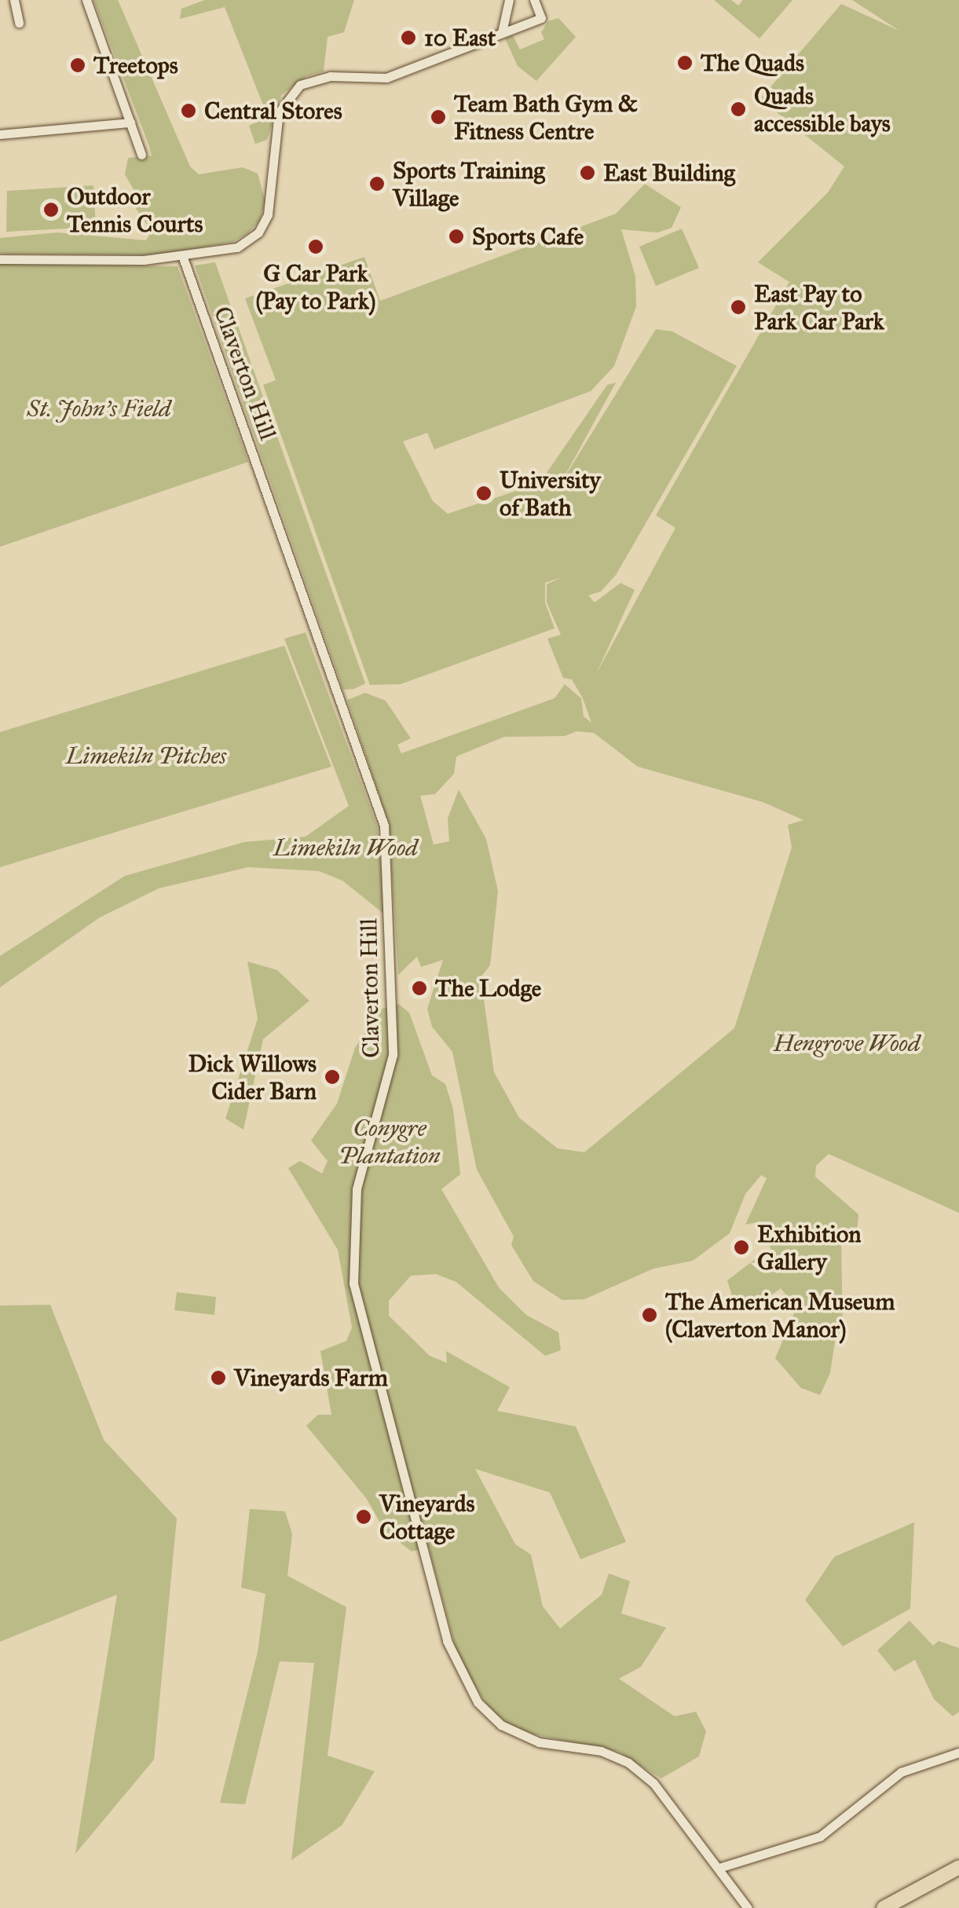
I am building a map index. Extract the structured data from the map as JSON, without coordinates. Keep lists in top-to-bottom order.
{
  "streets": {
    "street": ["Claverton Hill"]
  },
  "parks": [
    "St. John's Field",
    "Limekiln Pitches",
    "Limekiln Wood",
    "Hengrove Wood",
    "Conygre Plantation"
  ],
  "places": [
    "10 East",
    "The Quads",
    "Treetops",
    "Quads accessible bays",
    "Central Stores",
    "Team Bath Gym & Fitness Centre",
    "East Building",
    "Sports Training Village",
    "Outdoor Tennis Courts",
    "Sports Cafe",
    "G Car Park (Pay to Park)",
    "East Pay to Park Car Park",
    "University of Bath",
    "The Lodge",
    "Dick Willows Cider Barn",
    "Exhibition Gallery",
    "The American Museum (Claverton Manor)",
    "Vineyards Farm",
    "Vineyards Cottage"
  ]
}
